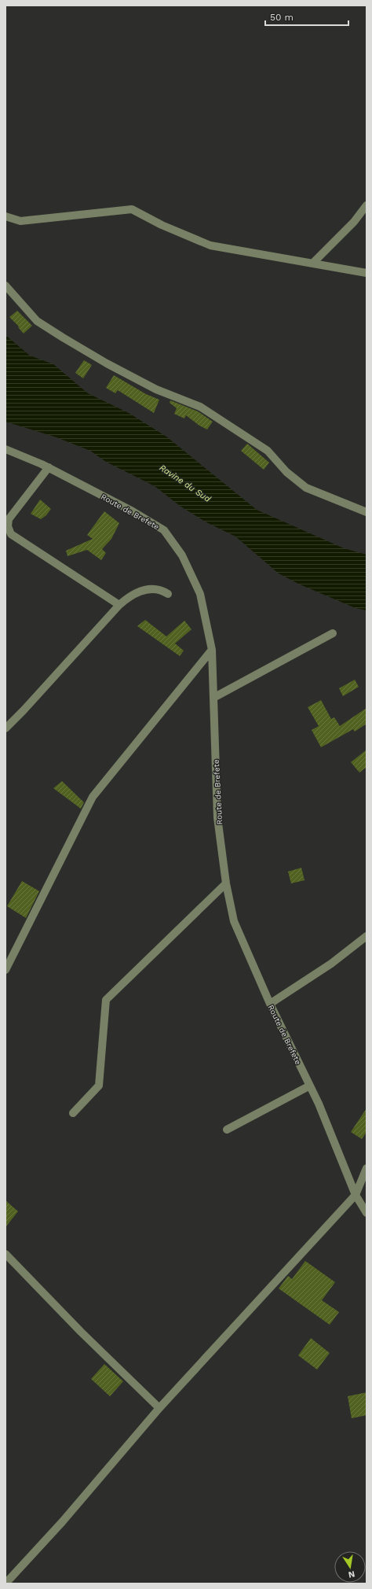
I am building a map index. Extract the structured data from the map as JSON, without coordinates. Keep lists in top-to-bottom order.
{
  "streets": {
    "street": ["Route de Brefete"]
  },
  "water": ["Ravine du Sud"],
  "scale_bar": "50 m",
  "north": "bottom"
}
